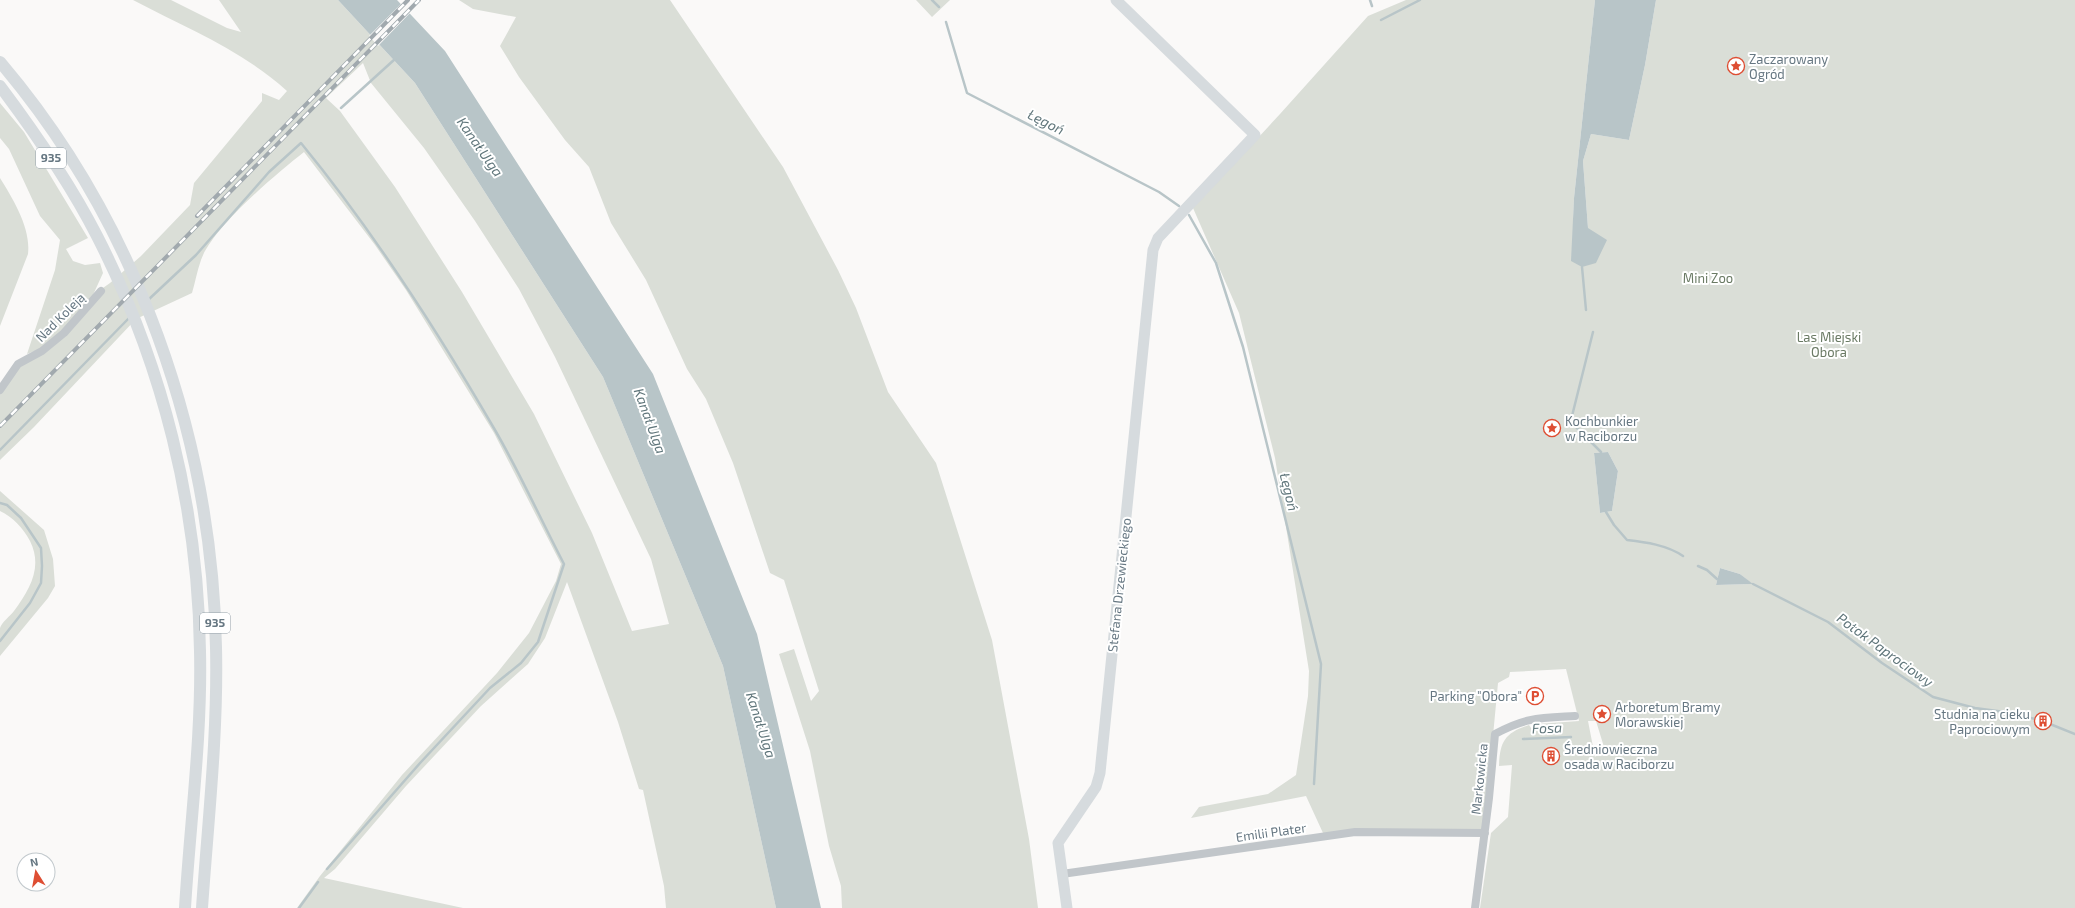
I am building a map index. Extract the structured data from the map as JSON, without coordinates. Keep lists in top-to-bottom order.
{
  "streets": {
    "main road": ["935"],
    "street": [
      "Nad Koleją",
      "Stefana Drzewieckiego",
      "Markowicka",
      "Emilii Plater"
    ]
  },
  "crossings": [
    ["Stefana Drzewieckiego", "Emilii Plater"],
    ["Markowicka", "Emilii Plater"]
  ],
  "water": [
    "Łęgoń",
    "Kanał Ulga",
    "Potok Paprociowy",
    "Fosa"
  ],
  "parks": ["Mini Zoo", "Las Miejski Obora"],
  "places": {
    "place": ["Zaczarowany Ogród", "Kochbunkier w Raciborzu", "Arboretum Bramy Morawskiej"],
    "parking": ["Parking \"Obora\""],
    "building": ["Studnia na cieku Paprociowym", "Średniowieczna osada w Raciborzu"]
  },
  "north": "top"
}
